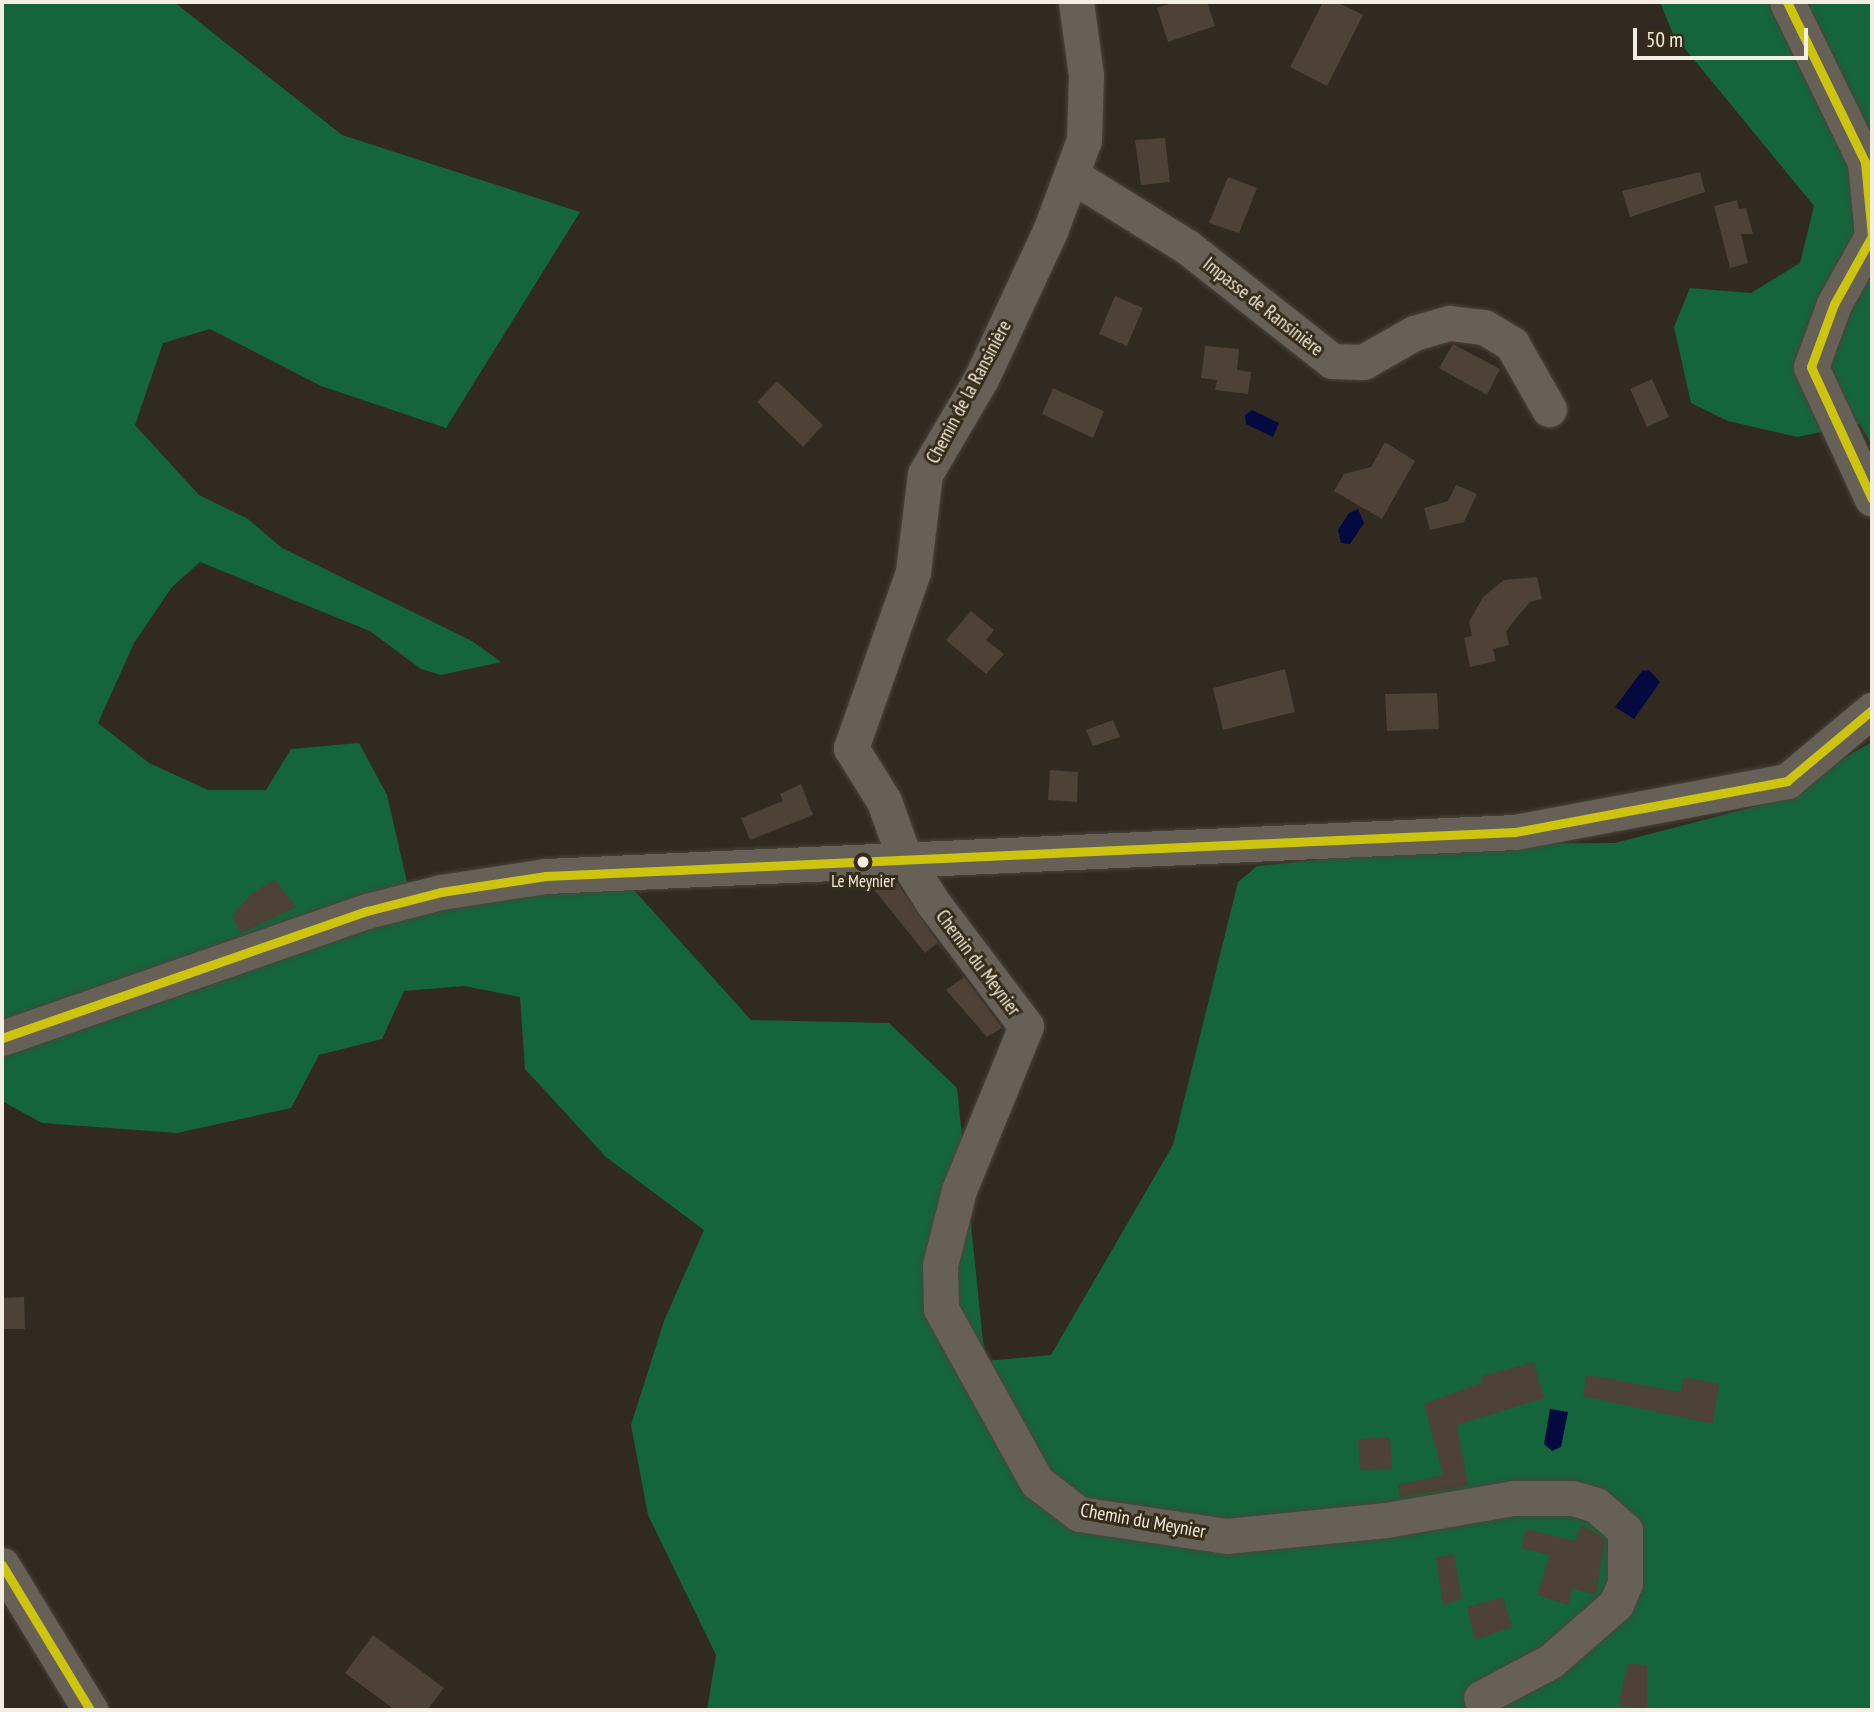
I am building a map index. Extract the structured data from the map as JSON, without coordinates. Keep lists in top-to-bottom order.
{
  "streets": {
    "street": ["Impasse de Ransinière", "Chemin de la Ransinière", "Chemin du Meynier"]
  },
  "crossings": [
    ["Impasse de Ransinière", "Chemin de la Ransinière"],
    ["Chemin de la Ransinière", "Chemin du Meynier"]
  ],
  "places": ["Le Meynier"],
  "scale_bar": "50 m"
}
